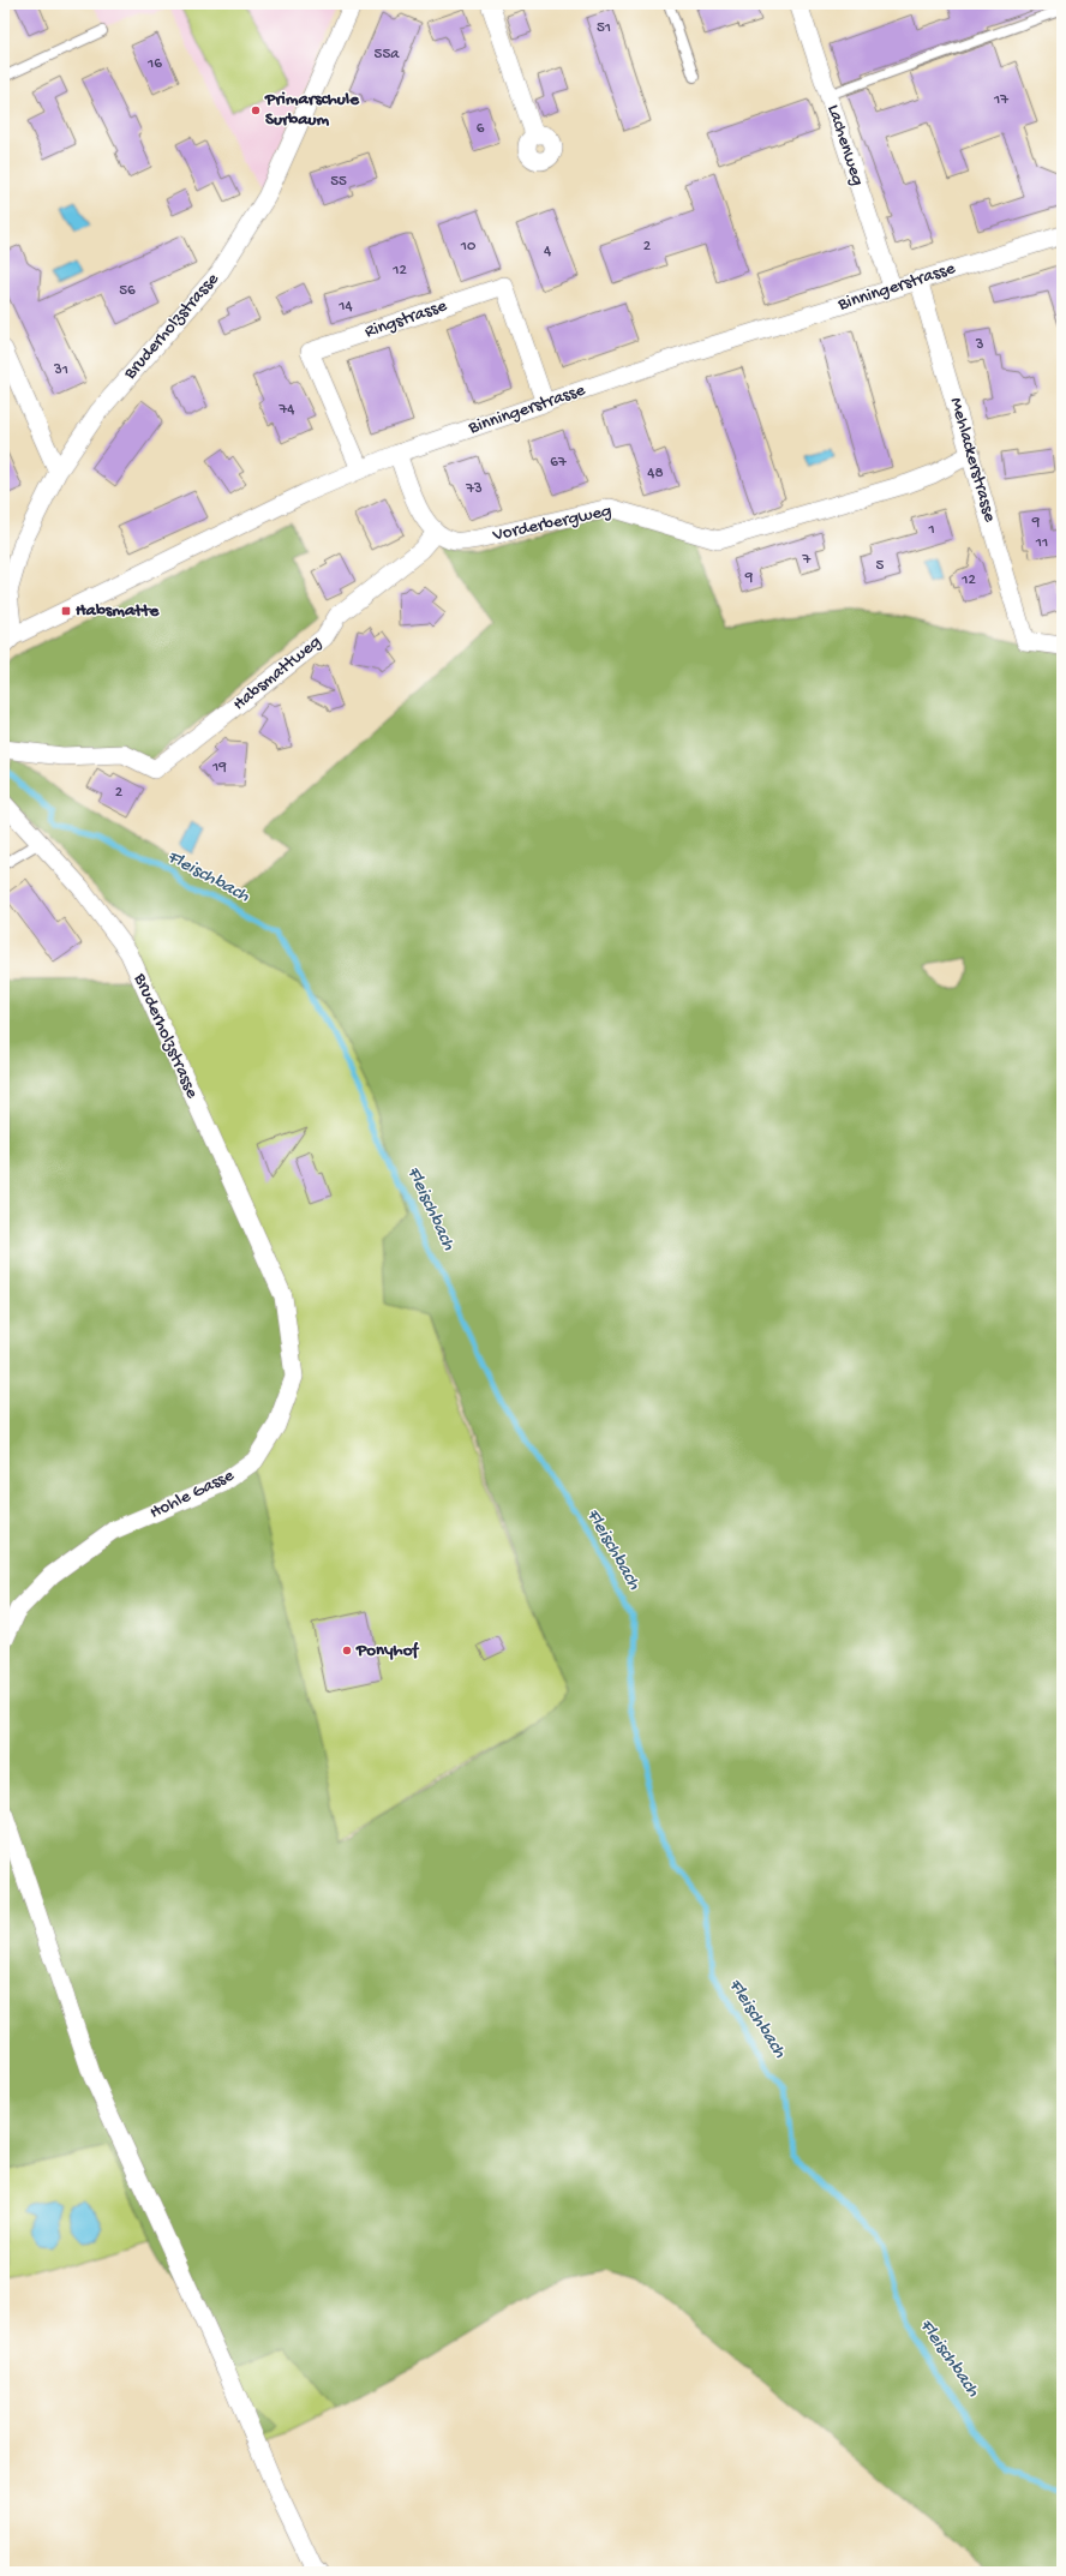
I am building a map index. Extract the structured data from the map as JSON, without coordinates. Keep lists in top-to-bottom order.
{
  "streets": {
    "street": [
      "Lachenweg",
      "Binningerstrasse",
      "Ringstrasse",
      "Bruderholzstrasse",
      "Mehlackerstrasse",
      "Vorderbergweg",
      "Habsmattweg",
      "Hohle Gasse"
    ]
  },
  "crossings": [
    ["Lachenweg", "Binningerstrasse"],
    ["Binningerstrasse", "Ringstrasse"],
    ["Binningerstrasse", "Bruderholzstrasse"],
    ["Binningerstrasse", "Mehlackerstrasse"],
    ["Binningerstrasse", "Vorderbergweg"],
    ["Bruderholzstrasse", "Hohle Gasse"],
    ["Mehlackerstrasse", "Vorderbergweg"],
    ["Vorderbergweg", "Habsmattweg"]
  ],
  "water": ["Fleischbach"],
  "places": {
    "other": ["Primarschule Surbaum", "Ponyhof"],
    "transit": ["Habsmatte"]
  },
  "house_numbers": [
    "51",
    "55a",
    "16",
    "17",
    "6",
    "55",
    "10",
    "2",
    "4",
    "12",
    "56",
    "14",
    "3",
    "31",
    "74",
    "67",
    "48",
    "73",
    "9",
    "1",
    "11",
    "7",
    "5",
    "9",
    "12",
    "19",
    "2"
  ]
}
